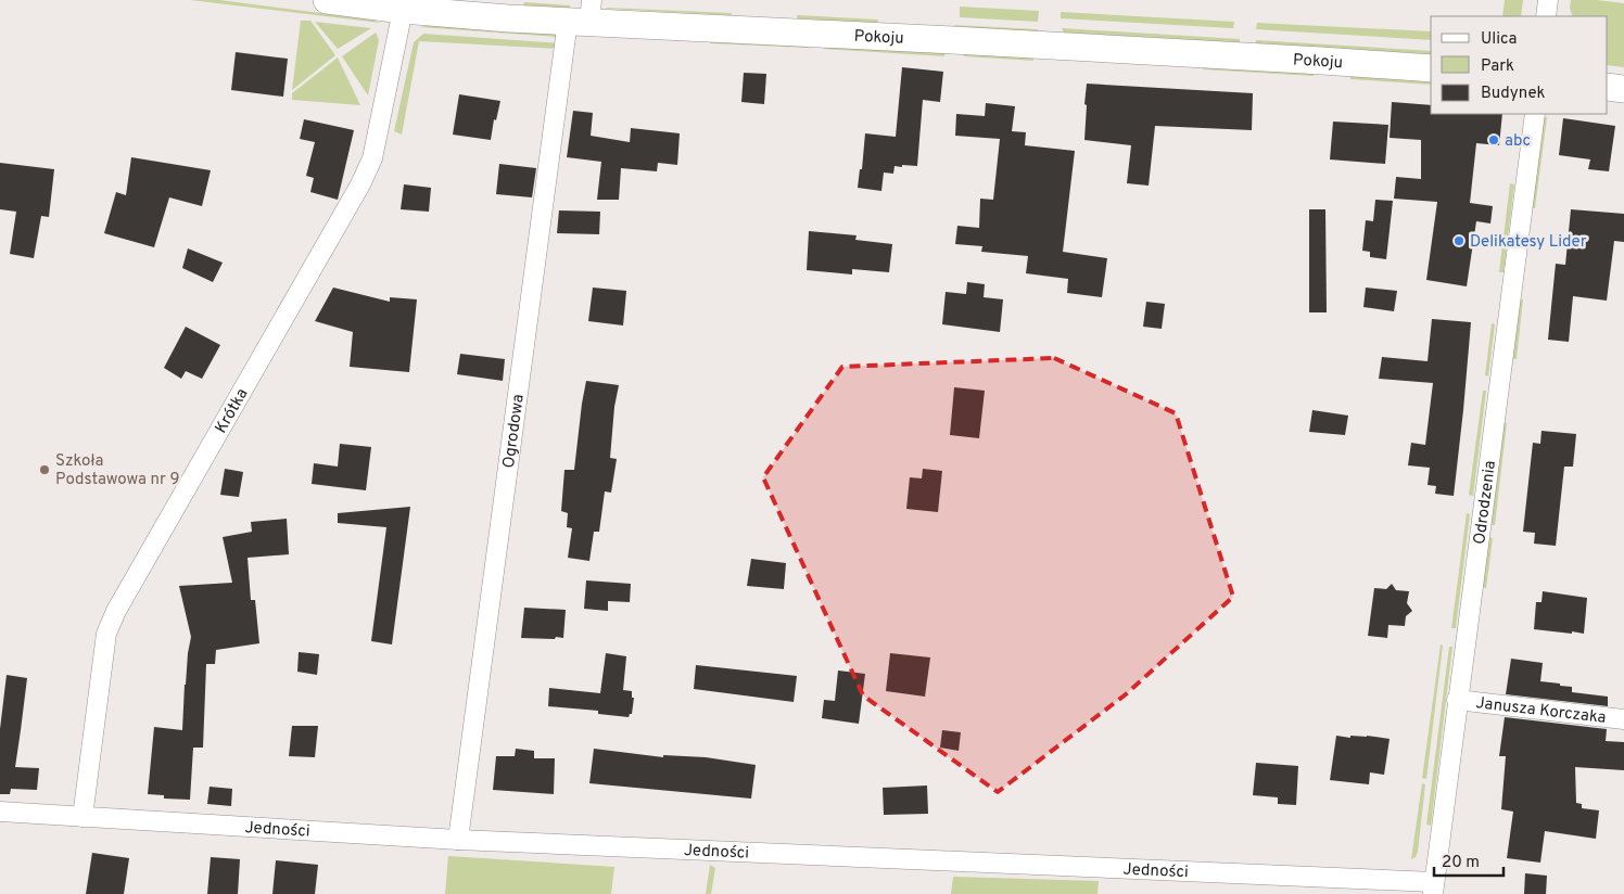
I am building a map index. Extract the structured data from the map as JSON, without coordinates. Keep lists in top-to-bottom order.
{
  "streets": {
    "street": [
      "Pokoju",
      "Krótka",
      "Ogrodowa",
      "Odrodzenia",
      "Janusza Korczaka",
      "Jedności"
    ]
  },
  "crossings": [
    ["Pokoju", "Krótka"],
    ["Pokoju", "Ogrodowa"],
    ["Krótka", "Jedności"],
    ["Ogrodowa", "Jedności"],
    ["Odrodzenia", "Janusza Korczaka"],
    ["Odrodzenia", "Jedności"]
  ],
  "places": ["abc", "Delikatesy Lider", "Szkoła Podstawowa nr 9"],
  "legend": ["Ulica", "Park", "Budynek"],
  "scale_bar": "20 m"
}
